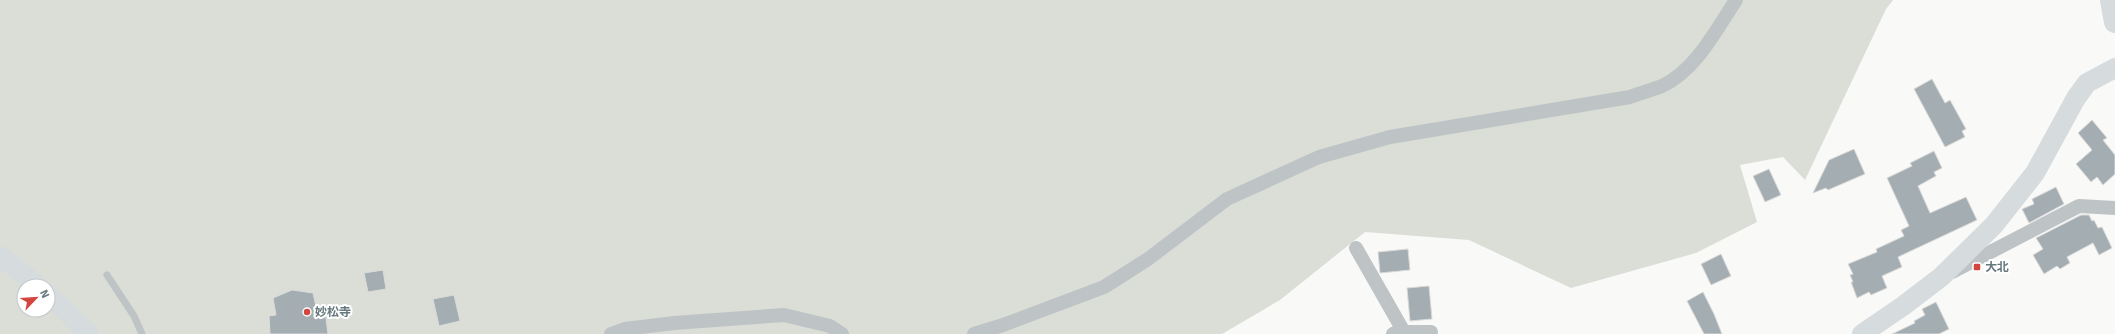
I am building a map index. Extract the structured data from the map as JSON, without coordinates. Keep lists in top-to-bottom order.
{
  "places": {
    "transit": ["大北"],
    "other": ["妙松寺"]
  },
  "north": "top right"
}
